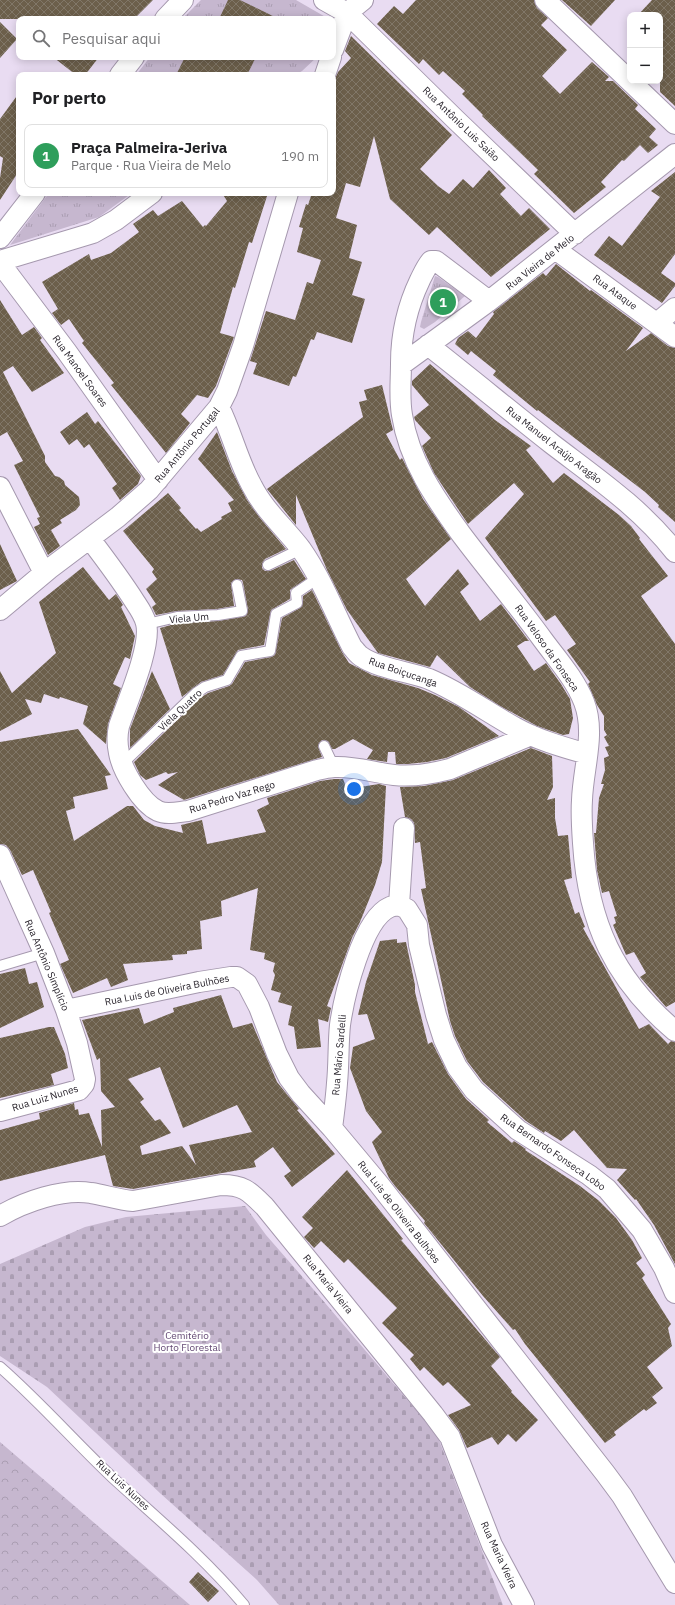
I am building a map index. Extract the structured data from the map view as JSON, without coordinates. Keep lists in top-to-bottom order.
{
  "streets": {
    "street": [
      "Rua Antônio Luis Saião",
      "Rua Vieira de Melo",
      "Rua Ataque",
      "Rua Manoel Soares",
      "Rua Antônio Portugal",
      "Rua Manuel Araújo Aragão",
      "Rua Veloso da Fonseca",
      "Rua Boiçucanga",
      "Rua Pedro Vaz Rego",
      "Rua Antônio Simplício",
      "Rua Luis de Oliveira Bulhões",
      "Rua Mário Sardelli",
      "Rua Luiz Nunes",
      "Rua Bernardo Fonseca Lobo",
      "Rua Maria Vieira"
    ],
    "lane": ["Viela Um", "Viela Quatro", "Rua Luis Nunes"]
  },
  "crossings": [
    ["Rua Antônio Luis Saião", "Rua Vieira de Melo"],
    ["Rua Vieira de Melo", "Rua Ataque"],
    ["Rua Vieira de Melo", "Rua Manuel Araújo Aragão"],
    ["Rua Vieira de Melo", "Rua Veloso da Fonseca"],
    ["Rua Manoel Soares", "Rua Antônio Portugal"],
    ["Rua Antônio Portugal", "Rua Boiçucanga"],
    ["Viela Um", "Rua Pedro Vaz Rego"],
    ["Rua Veloso da Fonseca", "Rua Boiçucanga"],
    ["Rua Boiçucanga", "Viela Quatro"],
    ["Rua Boiçucanga", "Rua Pedro Vaz Rego"],
    ["Viela Quatro", "Rua Pedro Vaz Rego"],
    ["Rua Antônio Simplício", "Rua Luis de Oliveira Bulhões"],
    ["Rua Antônio Simplício", "Rua Luiz Nunes"],
    ["Rua Luis de Oliveira Bulhões", "Rua Mário Sardelli"],
    ["Rua Mário Sardelli", "Rua Bernardo Fonseca Lobo"]
  ],
  "parks": ["Cemitério Horto Florestal"],
  "page": {
    "map_buttons": ["+", "−"],
    "search": "Pesquisar aqui",
    "heading": "Por perto",
    "list": [
      {
        "mark": "1",
        "name": "Praça Palmeira-Jeriva",
        "note": "Parque · Rua Vieira de Melo",
        "value": "190 m"
      }
    ],
    "pins": "1"
  }
}
